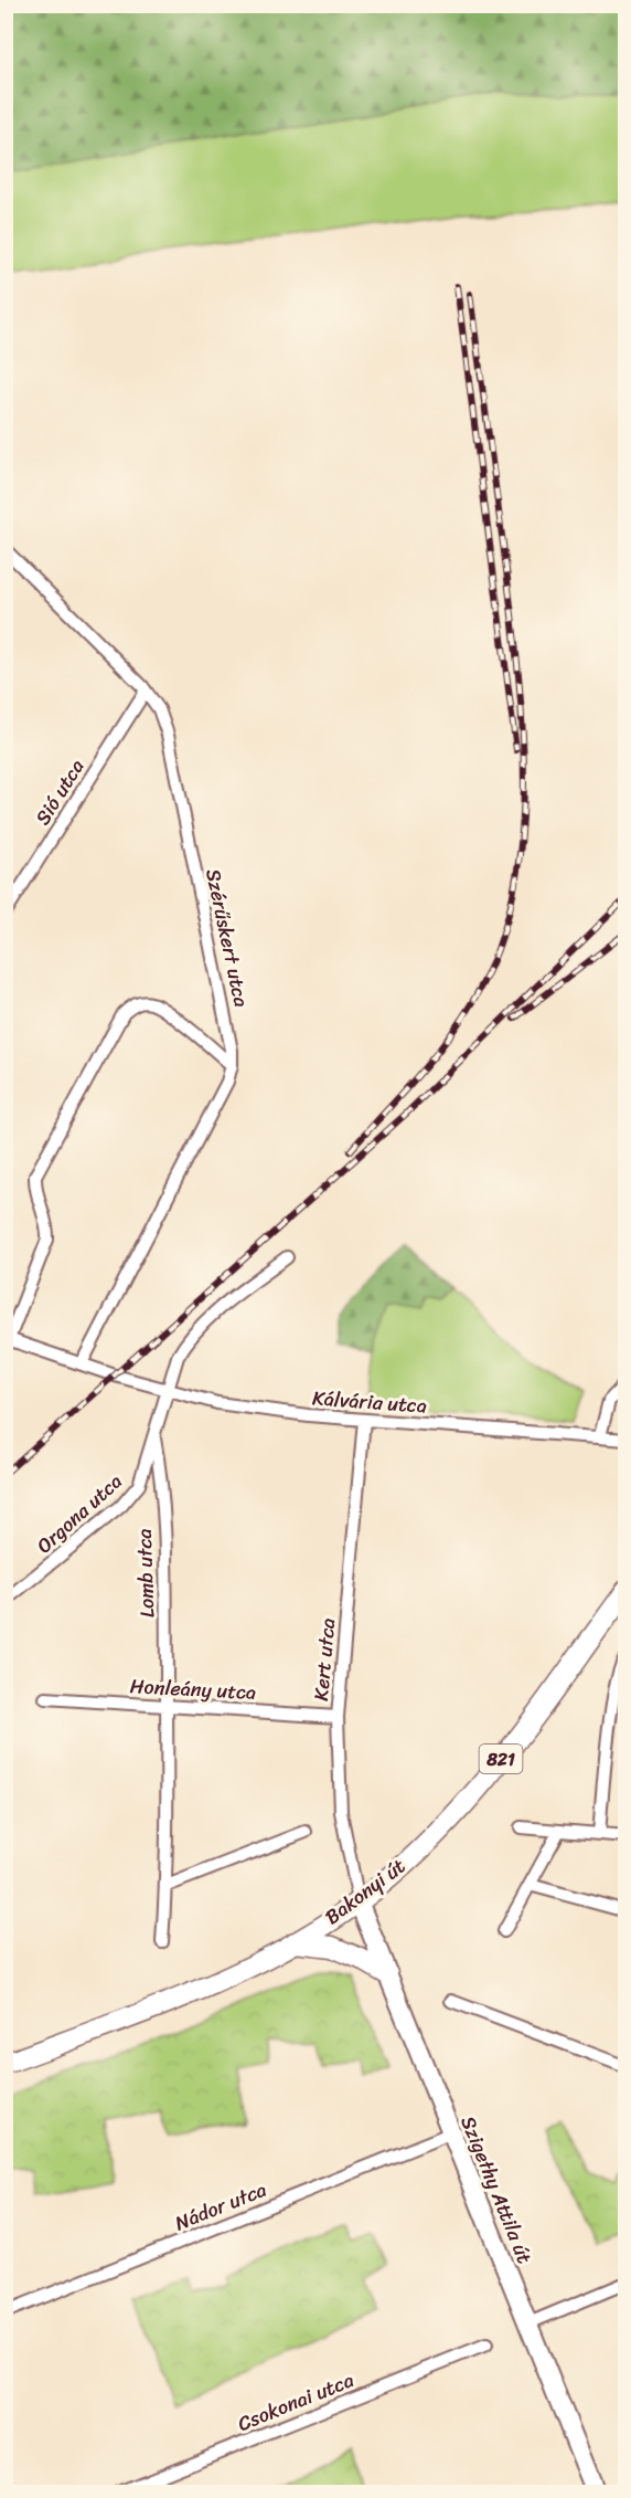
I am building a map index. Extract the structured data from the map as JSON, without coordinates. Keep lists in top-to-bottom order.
{
  "streets": {
    "main road": ["821", "Bakonyi út"],
    "street": [
      "Sió utca",
      "Szérűskert utca",
      "Kálvária utca",
      "Orgona utca",
      "Lomb utca",
      "Kert utca",
      "Honleány utca",
      "Szigethy Attila út",
      "Nádor utca",
      "Csokonai utca"
    ]
  },
  "crossings": [
    ["Sió utca", "Szérűskert utca"],
    ["Szérűskert utca", "Kálvária utca"],
    ["Kálvária utca", "Lomb utca"],
    ["Kálvária utca", "Kert utca"],
    ["Orgona utca", "Lomb utca"],
    ["Lomb utca", "Honleány utca"],
    ["Kert utca", "Honleány utca"],
    ["Kert utca", "Bakonyi út"],
    ["Kert utca", "Szigethy Attila út"],
    ["Bakonyi út", "Szigethy Attila út"],
    ["Szigethy Attila út", "Nádor utca"]
  ]
}
